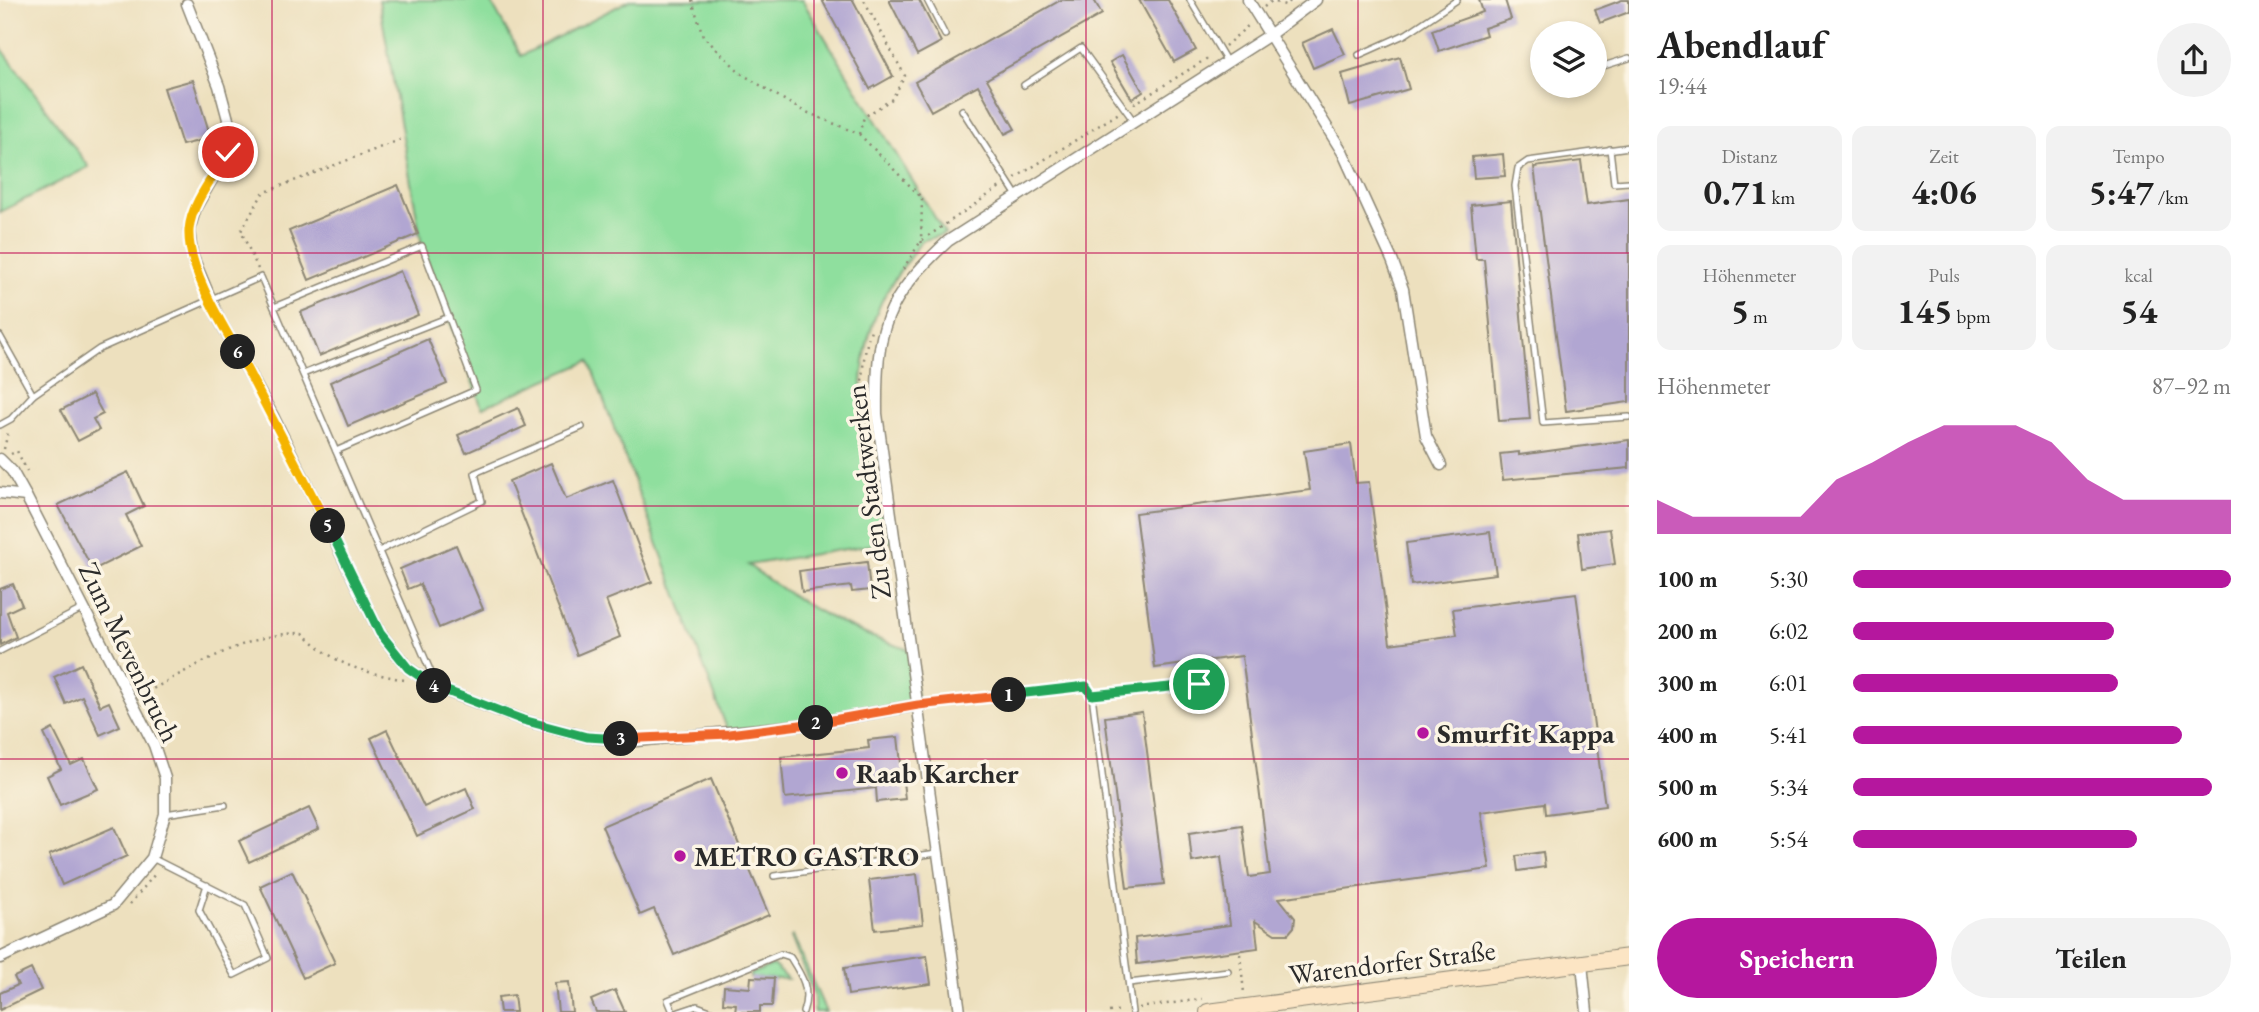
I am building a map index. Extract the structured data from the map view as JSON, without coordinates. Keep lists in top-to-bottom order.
{
  "streets": {
    "main road": ["Warendorfer Straße"],
    "street": ["Zu den Stadtwerken", "Zum Mevenbruch"]
  },
  "places": ["Smurfit Kappa", "Raab Karcher", "METRO GASTRO"],
  "page": {
    "heading": ["Abendlauf", "19:44"],
    "stats": [
      ["Distanz", "0.71 km"],
      ["Zeit", "4:06"],
      ["Tempo", "5:47 /km"],
      ["Höhenmeter", "5 m"],
      ["Puls", "145 bpm"],
      ["kcal", "54"]
    ],
    "pins": [
      "6",
      "5",
      "4",
      "1",
      "2",
      "3"
    ],
    "chart": ["Höhenmeter", "87–92 m"],
    "list": [
      {
        "name": "100 m",
        "note": "5:30"
      },
      {
        "name": "200 m",
        "note": "6:02"
      },
      {
        "name": "300 m",
        "note": "6:01"
      },
      {
        "name": "400 m",
        "note": "5:41"
      },
      {
        "name": "500 m",
        "note": "5:34"
      },
      {
        "name": "600 m",
        "note": "5:54"
      }
    ],
    "buttons": ["Speichern", "Teilen"]
  }
}
